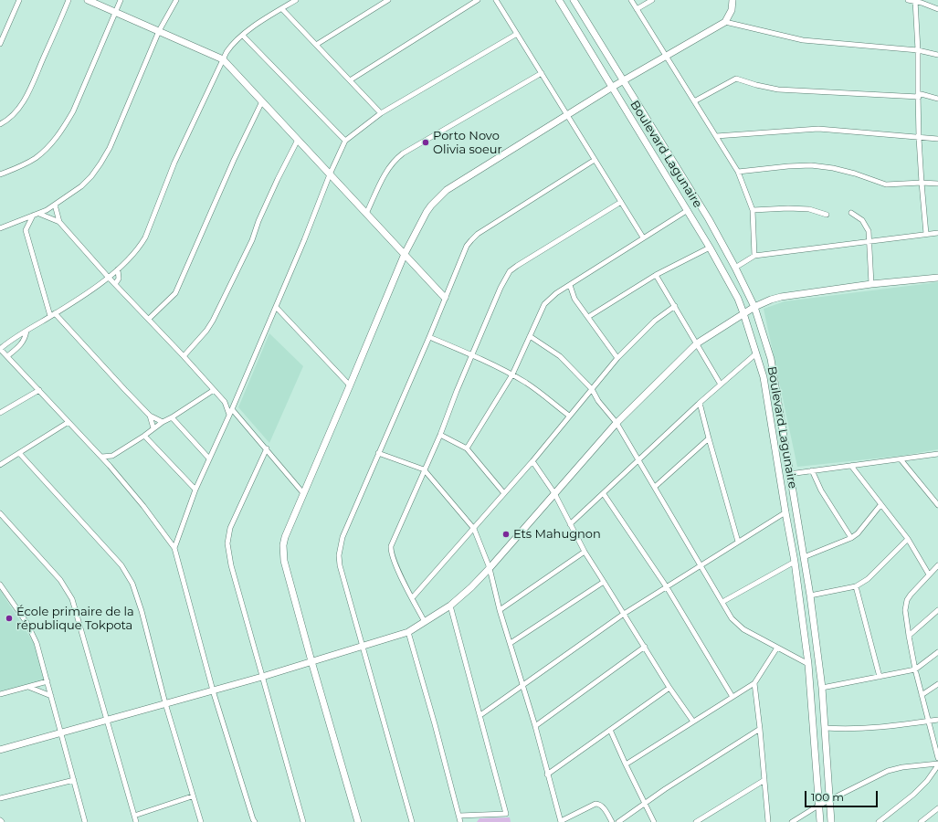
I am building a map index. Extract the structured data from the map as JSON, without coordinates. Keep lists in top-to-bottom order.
{
  "streets": {
    "street": ["Boulevard Lagunaire"]
  },
  "places": ["Porto Novo Olivia soeur", "Ets Mahugnon", "École primaire de la république Tokpota"],
  "scale_bar": "100 m"
}
